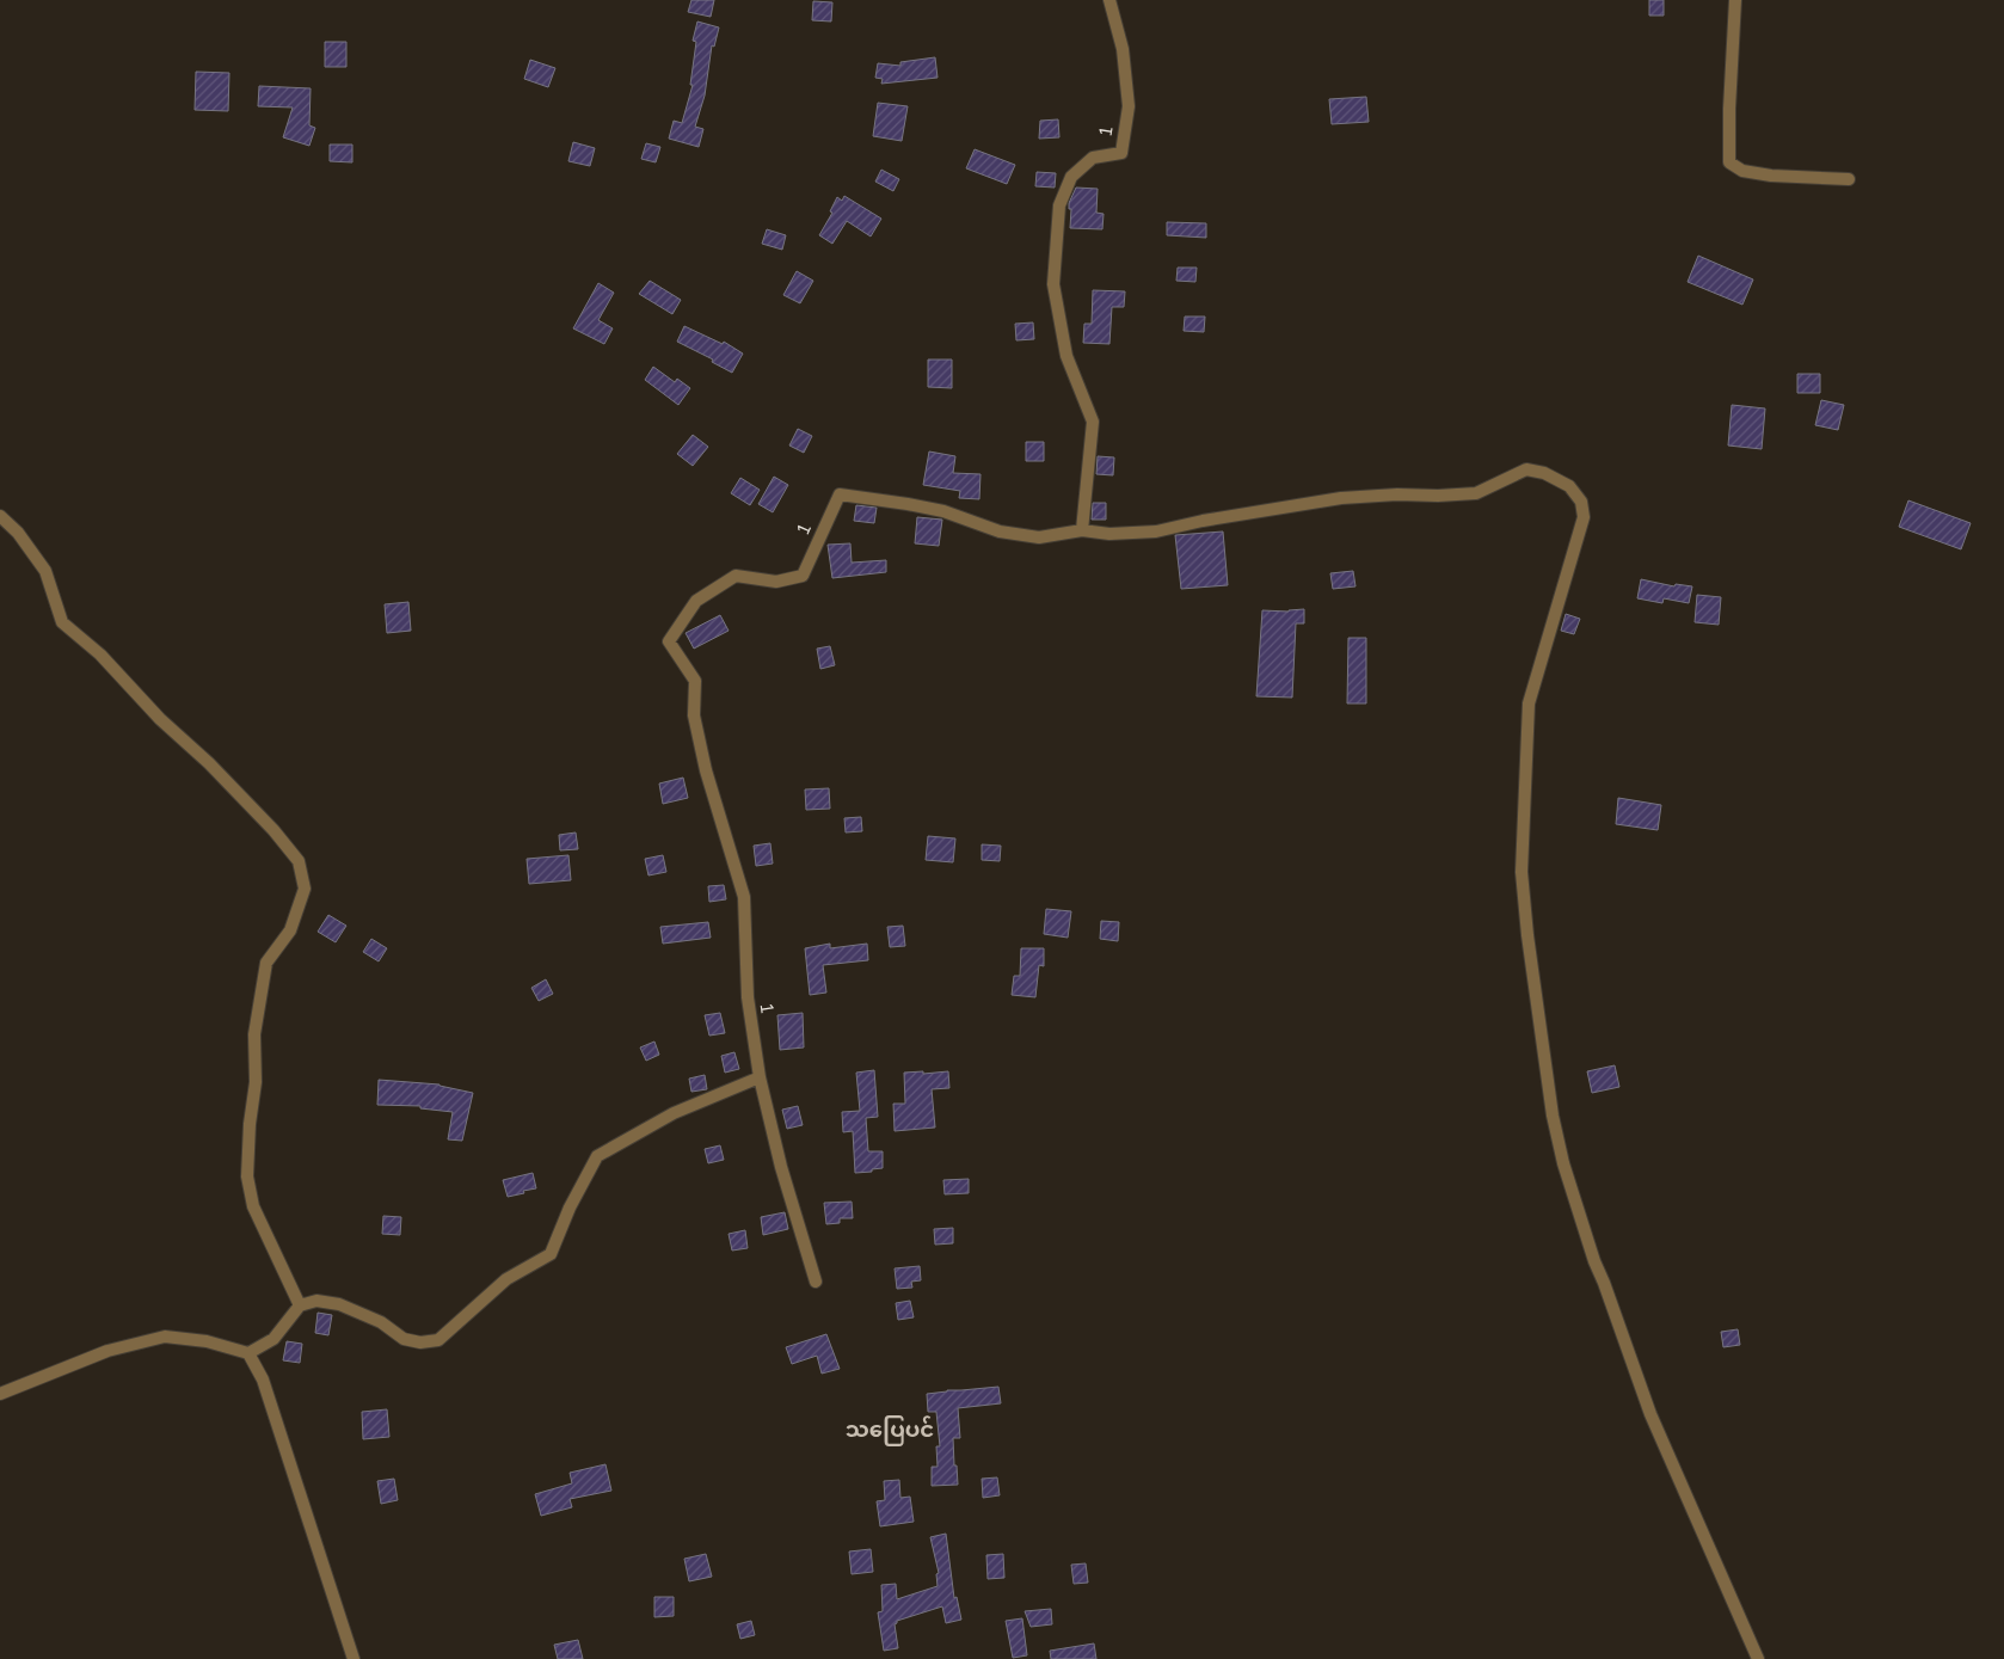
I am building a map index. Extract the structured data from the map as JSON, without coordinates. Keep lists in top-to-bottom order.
{
  "streets": {
    "street": ["1"]
  },
  "districts": ["သပြေပင်"]
}
